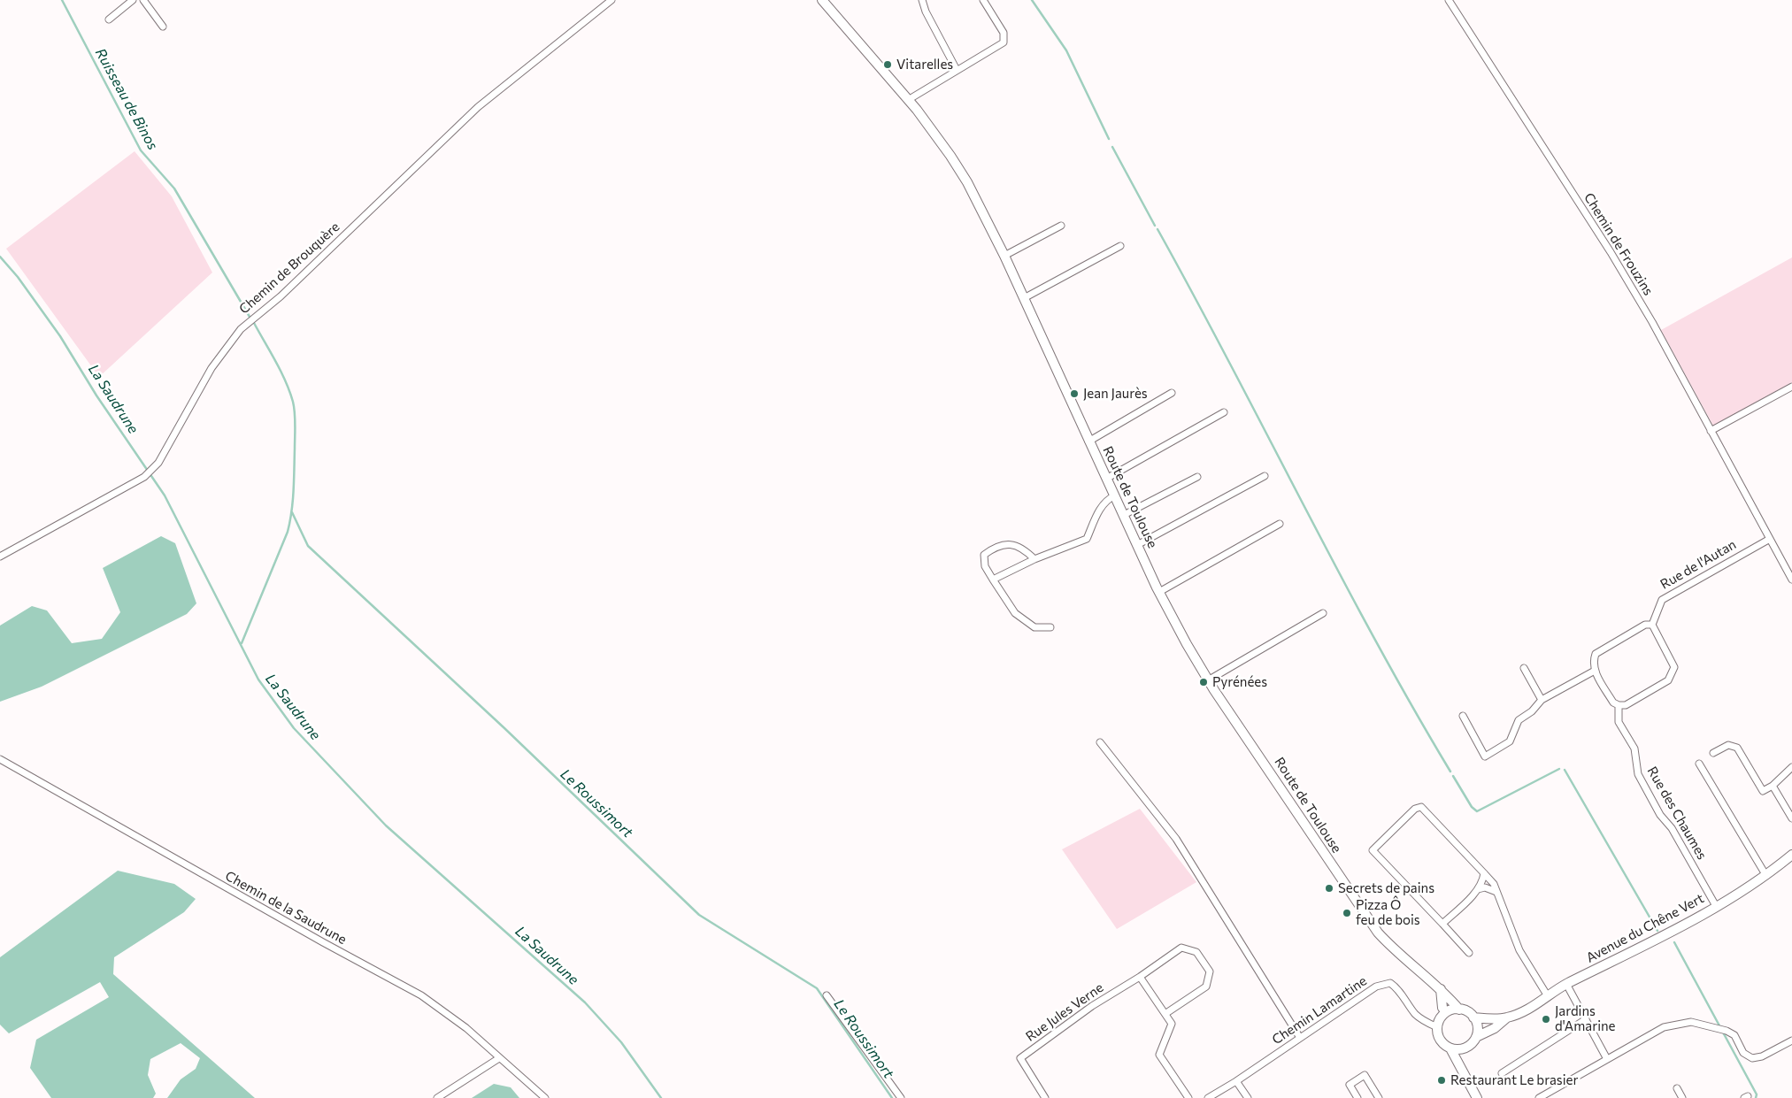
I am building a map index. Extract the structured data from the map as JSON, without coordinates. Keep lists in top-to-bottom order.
{
  "streets": {
    "main road": ["Route de Toulouse", "Avenue du Chêne Vert"],
    "street": [
      "Chemin de Frouzins",
      "Chemin de Brouquère",
      "Rue de l'Autan",
      "Rue des Chaumes",
      "Chemin de la Saudrune",
      "Chemin Lamartine",
      "Rue Jules Verne"
    ]
  },
  "crossings": [
    ["Chemin de Frouzins", "Rue de l'Autan"],
    ["Route de Toulouse", "Avenue du Chêne Vert"],
    ["Route de Toulouse", "Chemin Lamartine"],
    ["Rue de l'Autan", "Rue des Chaumes"],
    ["Rue des Chaumes", "Avenue du Chêne Vert"],
    ["Avenue du Chêne Vert", "Chemin Lamartine"]
  ],
  "water": ["Ruisseau de Binos", "La Saudrune", "Le Roussimort"],
  "places": [
    "Vitarelles",
    "Jean Jaurès",
    "Pyrénées",
    "Secrets de pains",
    "Pizza Ô feu de bois",
    "Jardins d'Amarine",
    "Restaurant Le brasier"
  ]
}
